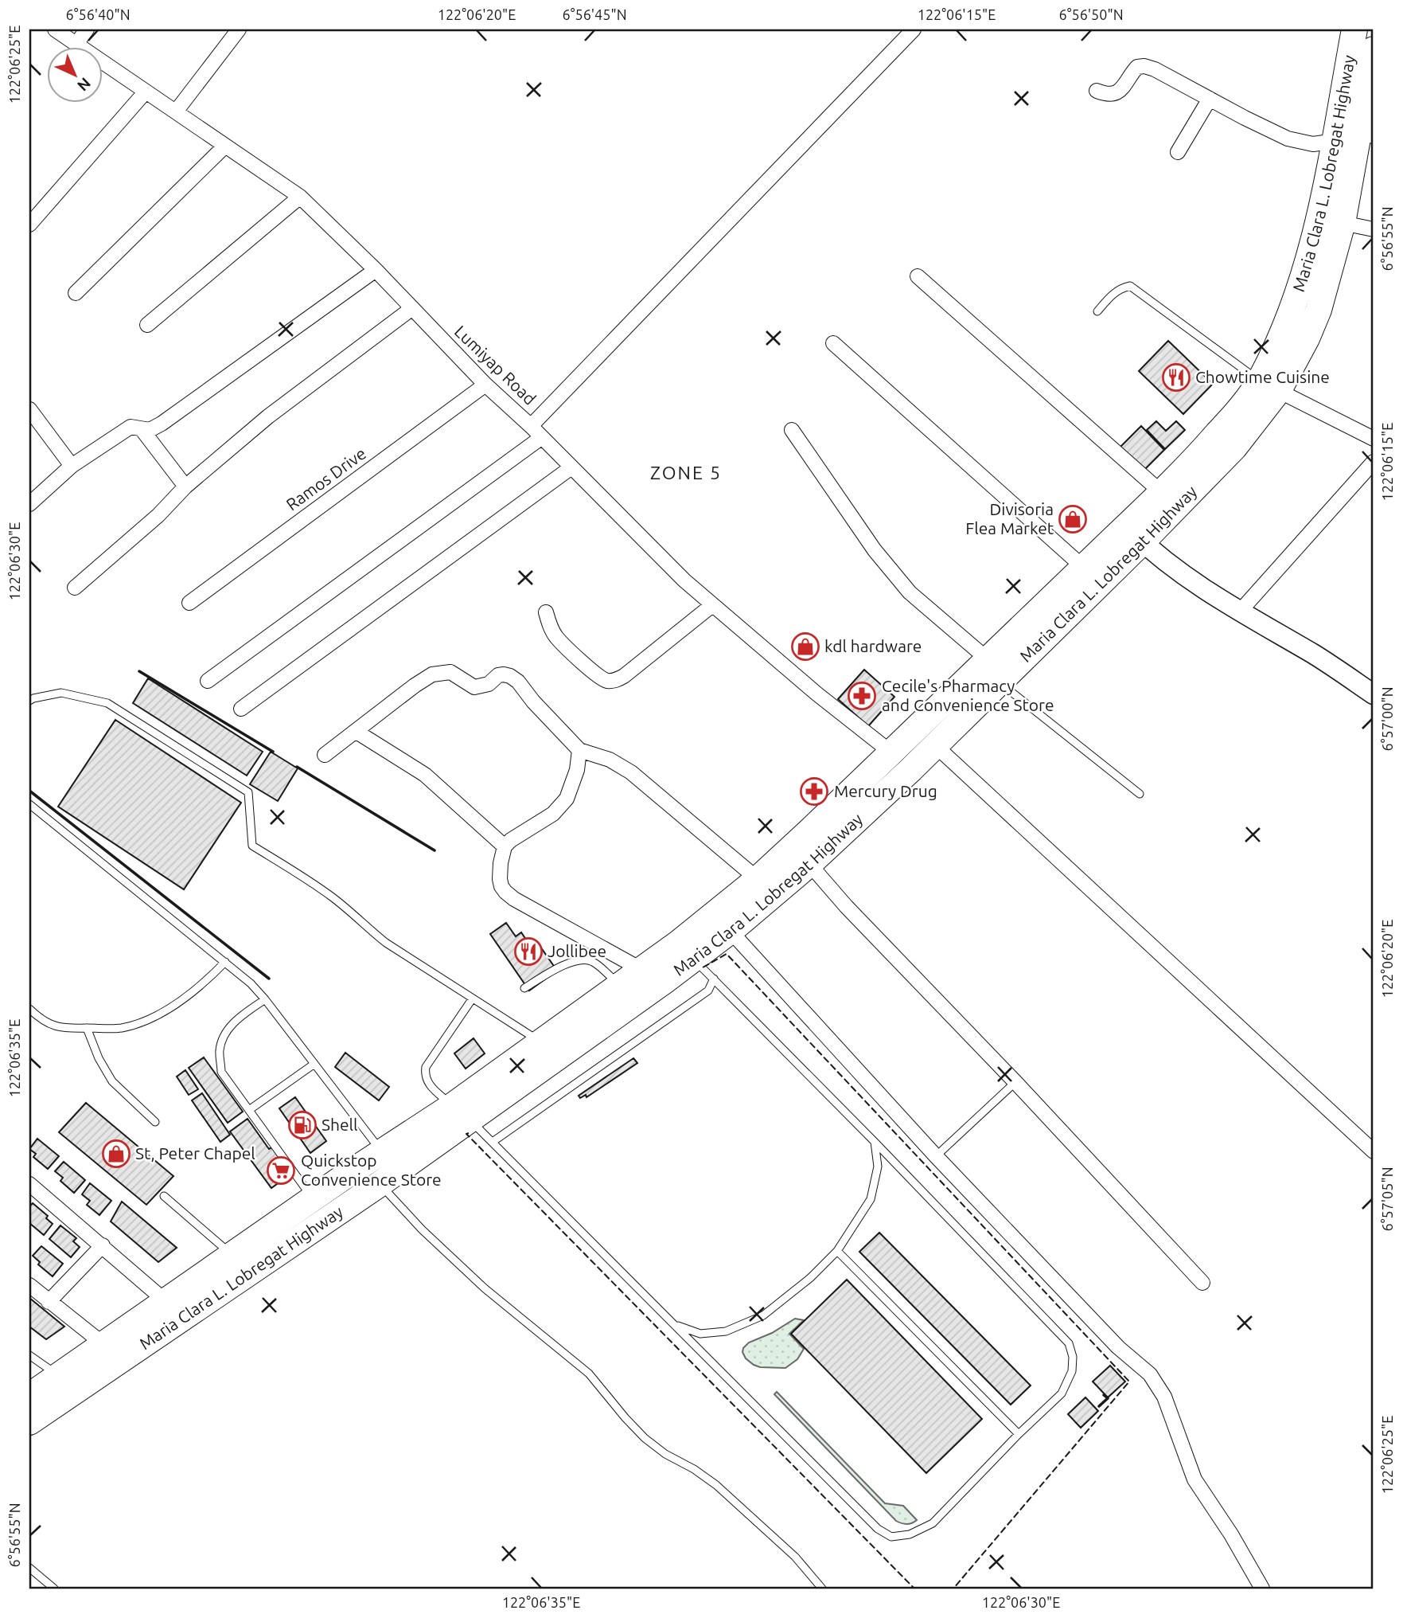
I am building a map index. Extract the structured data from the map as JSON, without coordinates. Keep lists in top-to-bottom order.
{
  "streets": {
    "highway": ["Maria Clara L. Lobregat Highway"],
    "street": ["Lumiyap Road", "Ramos Drive"]
  },
  "crossings": [
    ["Maria Clara L. Lobregat Highway", "Lumiyap Road"],
    ["Lumiyap Road", "Ramos Drive"]
  ],
  "districts": ["ZONE 5"],
  "places": {
    "restaurant": ["Chowtime Cuisine", "Jollibee"],
    "shop": ["Divisoria Flea Market", "kdl hardware", "St, Peter Chapel"],
    "pharmacy": ["Cecile's Pharmacy and Convenience Store", "Mercury Drug"],
    "fuel station": ["Shell"],
    "supermarket": ["Quickstop Convenience Store"]
  },
  "north": "bottom right",
  "coordinates": [
    "6°56'40\"N",
    "122°06'20\"E",
    "6°56'45\"N",
    "122°06'15\"E",
    "6°56'50\"N",
    "122°06'25\"E",
    "6°56'55\"N",
    "122°06'30\"E",
    "6°57'00\"N",
    "122°06'35\"E",
    "6°57'05\"N"
  ]
}
